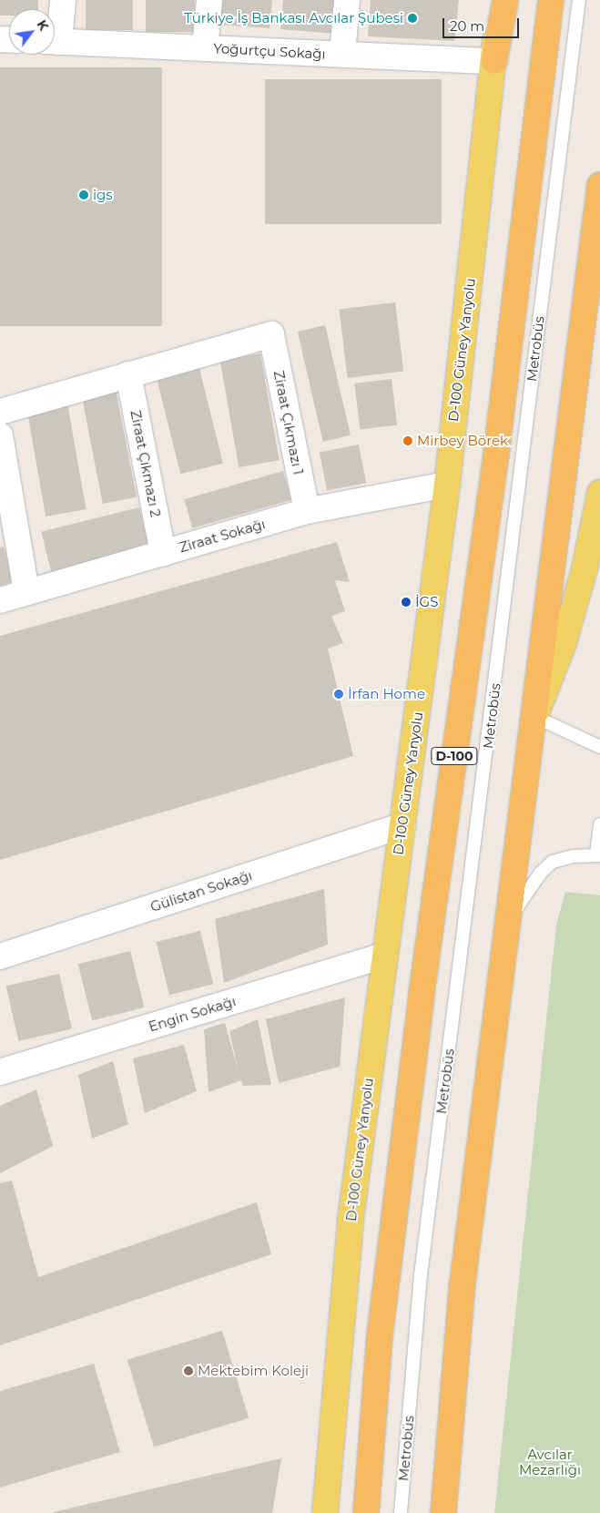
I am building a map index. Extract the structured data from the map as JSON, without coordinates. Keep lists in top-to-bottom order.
{
  "streets": {
    "highway": ["D-100"],
    "main road": ["D-100 Güney Yanyolu"],
    "street": [
      "Yoğurtçu Sokağı",
      "Ziraat Çıkmazı 1",
      "Ziraat Çıkmazı 2",
      "Ziraat Sokağı",
      "Gülistan Sokağı",
      "Engin Sokağı"
    ],
    "lane": ["Metrobüs"]
  },
  "crossings": [
    ["Yoğurtçu Sokağı", "D-100 Güney Yanyolu"],
    ["D-100 Güney Yanyolu", "Ziraat Sokağı"],
    ["D-100 Güney Yanyolu", "Gülistan Sokağı"],
    ["D-100 Güney Yanyolu", "Engin Sokağı"],
    ["Ziraat Çıkmazı 1", "Ziraat Çıkmazı 2"],
    ["Ziraat Çıkmazı 1", "Ziraat Sokağı"],
    ["Ziraat Çıkmazı 2", "Ziraat Sokağı"]
  ],
  "parks": ["Avcılar Mezarlığı"],
  "places": [
    "Türkiye İş Bankası Avcılar Şubesi",
    "igs",
    "Mirbey Börek",
    "İGS",
    "İrfan Home",
    "Mektebim Koleji"
  ],
  "scale_bar": "20 m",
  "north": "top right"
}
